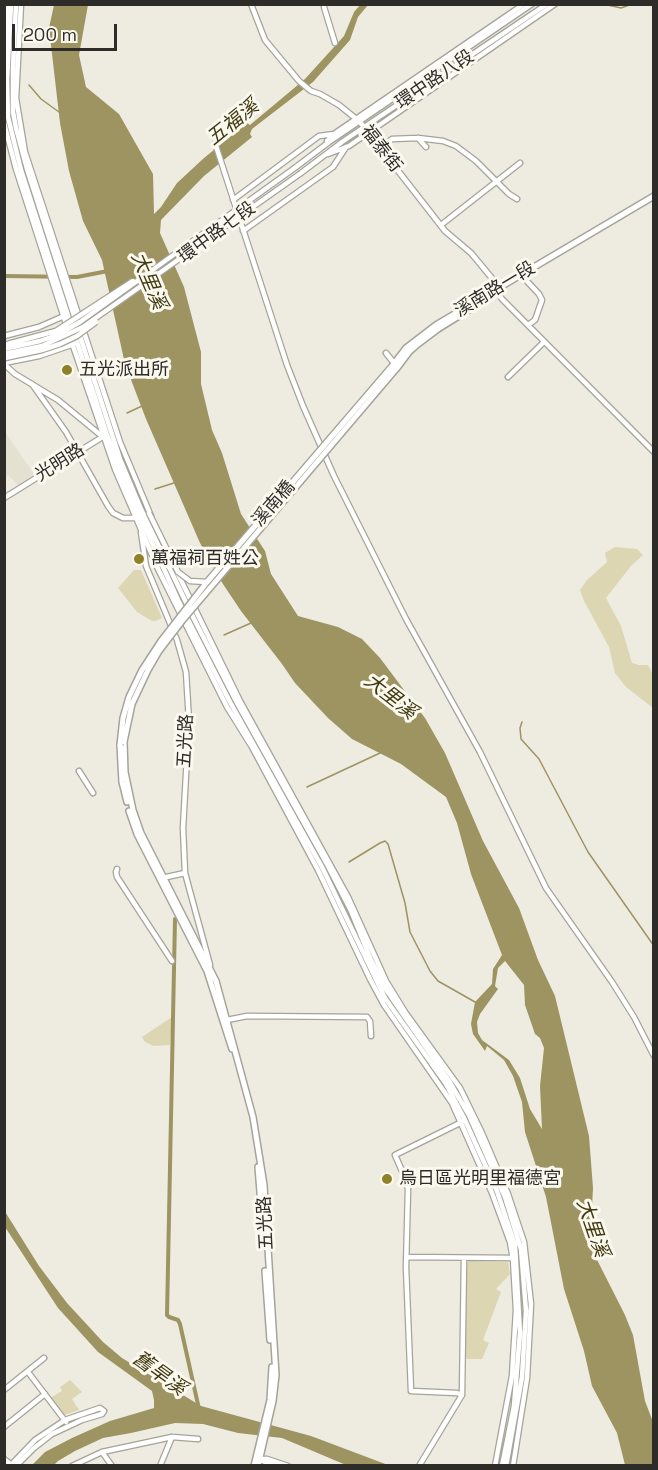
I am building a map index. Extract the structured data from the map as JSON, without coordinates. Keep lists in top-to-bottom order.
{
  "streets": {
    "main road": ["溪南路一段", "溪南橋", "五光路"],
    "street": [
      "環中路八段",
      "福泰街",
      "環中路七段",
      "光明路"
    ]
  },
  "crossings": [
    ["環中路八段", "福泰街"],
    ["環中路八段", "環中路七段"],
    ["福泰街", "溪南路一段"],
    ["溪南路一段", "溪南橋"],
    ["溪南橋", "五光路"]
  ],
  "water": ["五福溪", "大里溪", "舊旱溪"],
  "places": ["五光派出所", "萬福祠百姓公", "烏日區光明里福德宮"],
  "scale_bar": "200 m"
}
